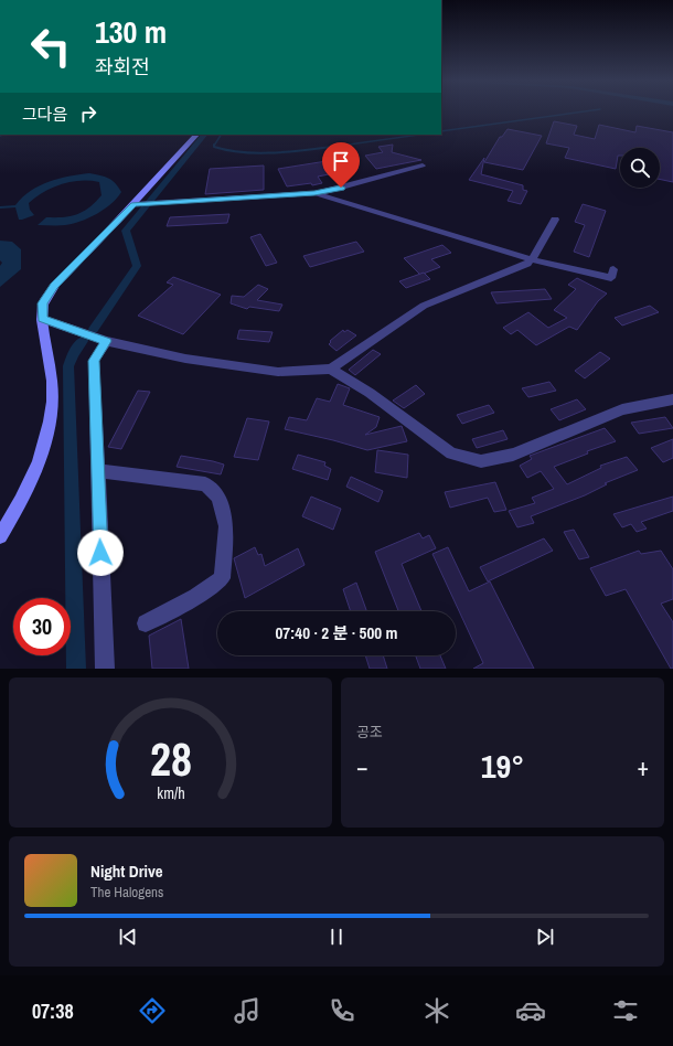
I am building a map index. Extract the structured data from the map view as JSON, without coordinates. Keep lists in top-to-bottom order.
{
  "page": {
    "turn": ["130 m", "좌회전"],
    "then": "그다음",
    "limit": "30",
    "trip": "07:40 · 2 분 · 500 m",
    "tile": "공조",
    "heat": ["−", "19°", "+"],
    "song": ["Night Drive", "The Halogens"],
    "tabs": "07:38",
    "gauge": ["28", "km/h"]
  }
}
